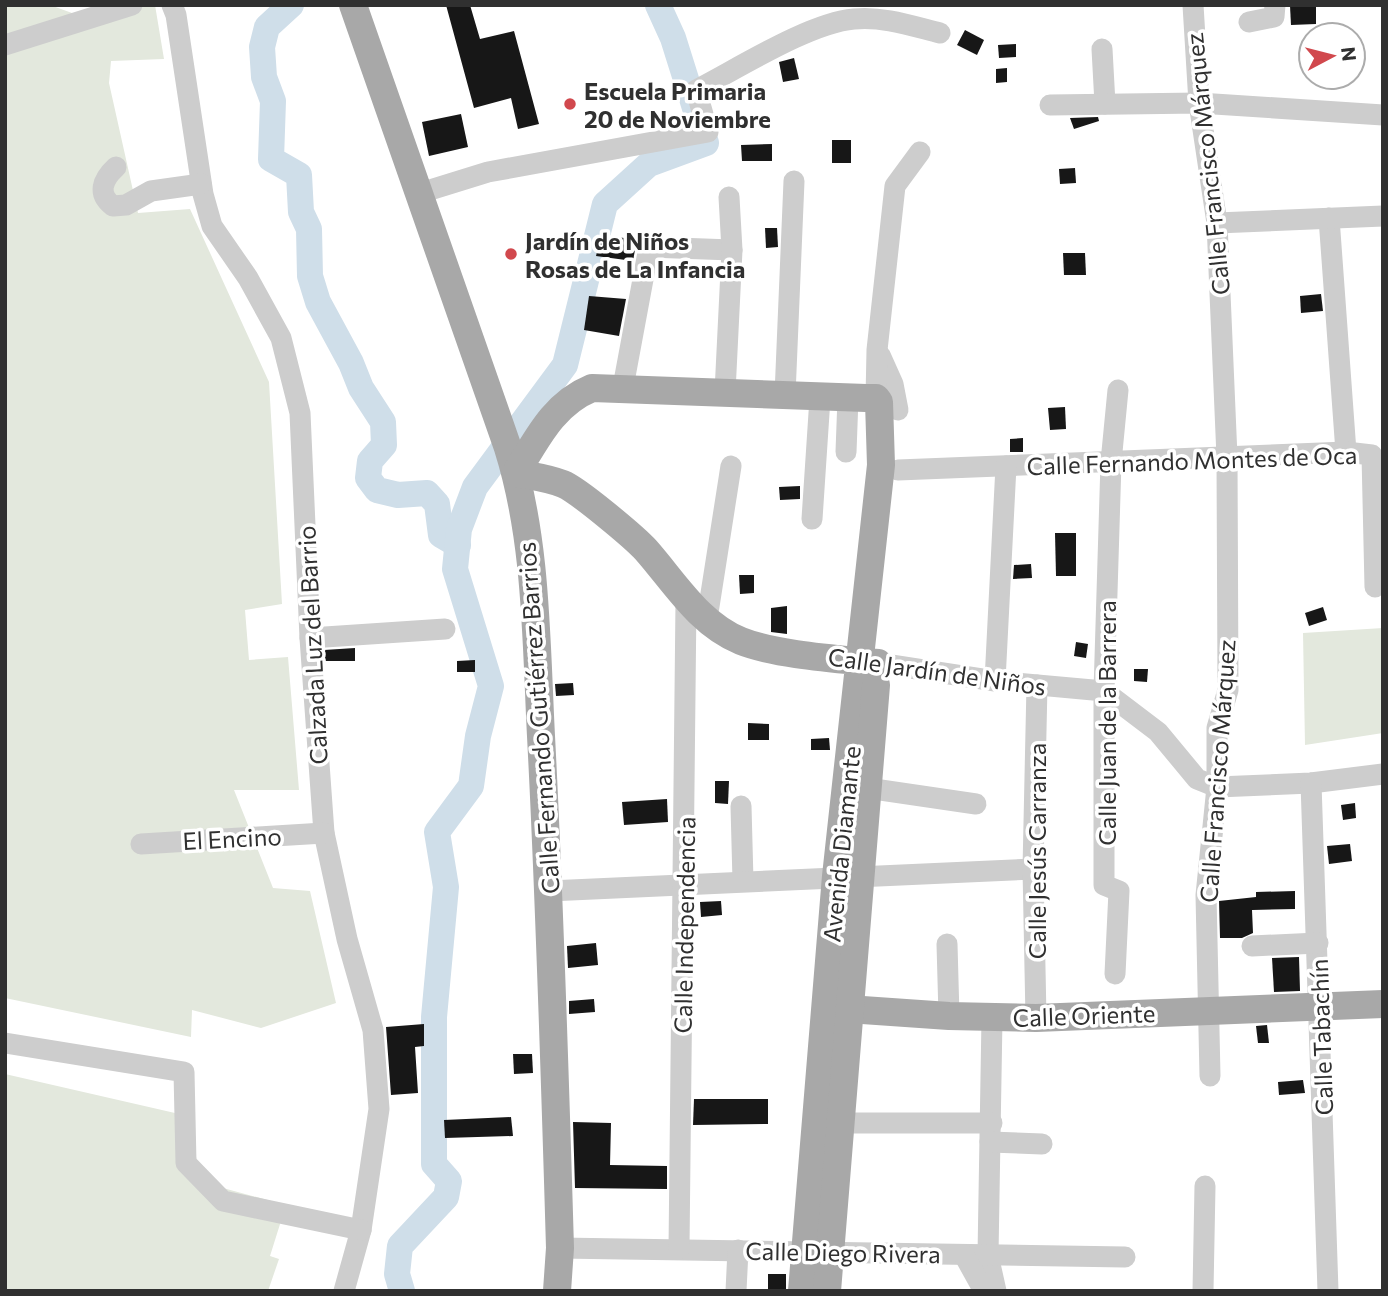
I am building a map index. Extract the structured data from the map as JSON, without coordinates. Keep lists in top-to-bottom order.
{
  "streets": {
    "main road": [
      "Calle Jardín de Niños",
      "Calle Fernando Gutiérrez Barrios",
      "Avenida Diamante",
      "Calle Oriente"
    ],
    "street": [
      "Calle Francisco Márquez",
      "Calle Fernando Montes de Oca",
      "Calzada Luz del Barrio",
      "Calle Juan de la Barrera",
      "El Encino",
      "Calle Jesús Carranza",
      "Calle Independencia",
      "Calle Tabachín",
      "Calle Diego Rivera"
    ]
  },
  "crossings": [
    ["Calle Francisco Márquez", "Calle Fernando Montes de Oca"],
    ["Calle Francisco Márquez", "Calle Oriente"],
    ["Calle Fernando Montes de Oca", "Calle Juan de la Barrera"],
    ["Calle Fernando Montes de Oca", "Avenida Diamante"],
    ["Calzada Luz del Barrio", "El Encino"],
    ["Calle Jardín de Niños", "Calle Fernando Gutiérrez Barrios"],
    ["Calle Jardín de Niños", "Calle Juan de la Barrera"],
    ["Calle Jardín de Niños", "Avenida Diamante"],
    ["Calle Jardín de Niños", "Calle Jesús Carranza"],
    ["Calle Jardín de Niños", "Calle Independencia"],
    ["Calle Fernando Gutiérrez Barrios", "Calle Diego Rivera"],
    ["Avenida Diamante", "Calle Oriente"],
    ["Avenida Diamante", "Calle Diego Rivera"],
    ["Calle Jesús Carranza", "Calle Oriente"],
    ["Calle Independencia", "Calle Diego Rivera"],
    ["Calle Oriente", "Calle Tabachín"]
  ],
  "places": ["Escuela Primaria 20 de Noviembre", "Jardín de Niños Rosas de La Infancia"],
  "north": "right"
}
